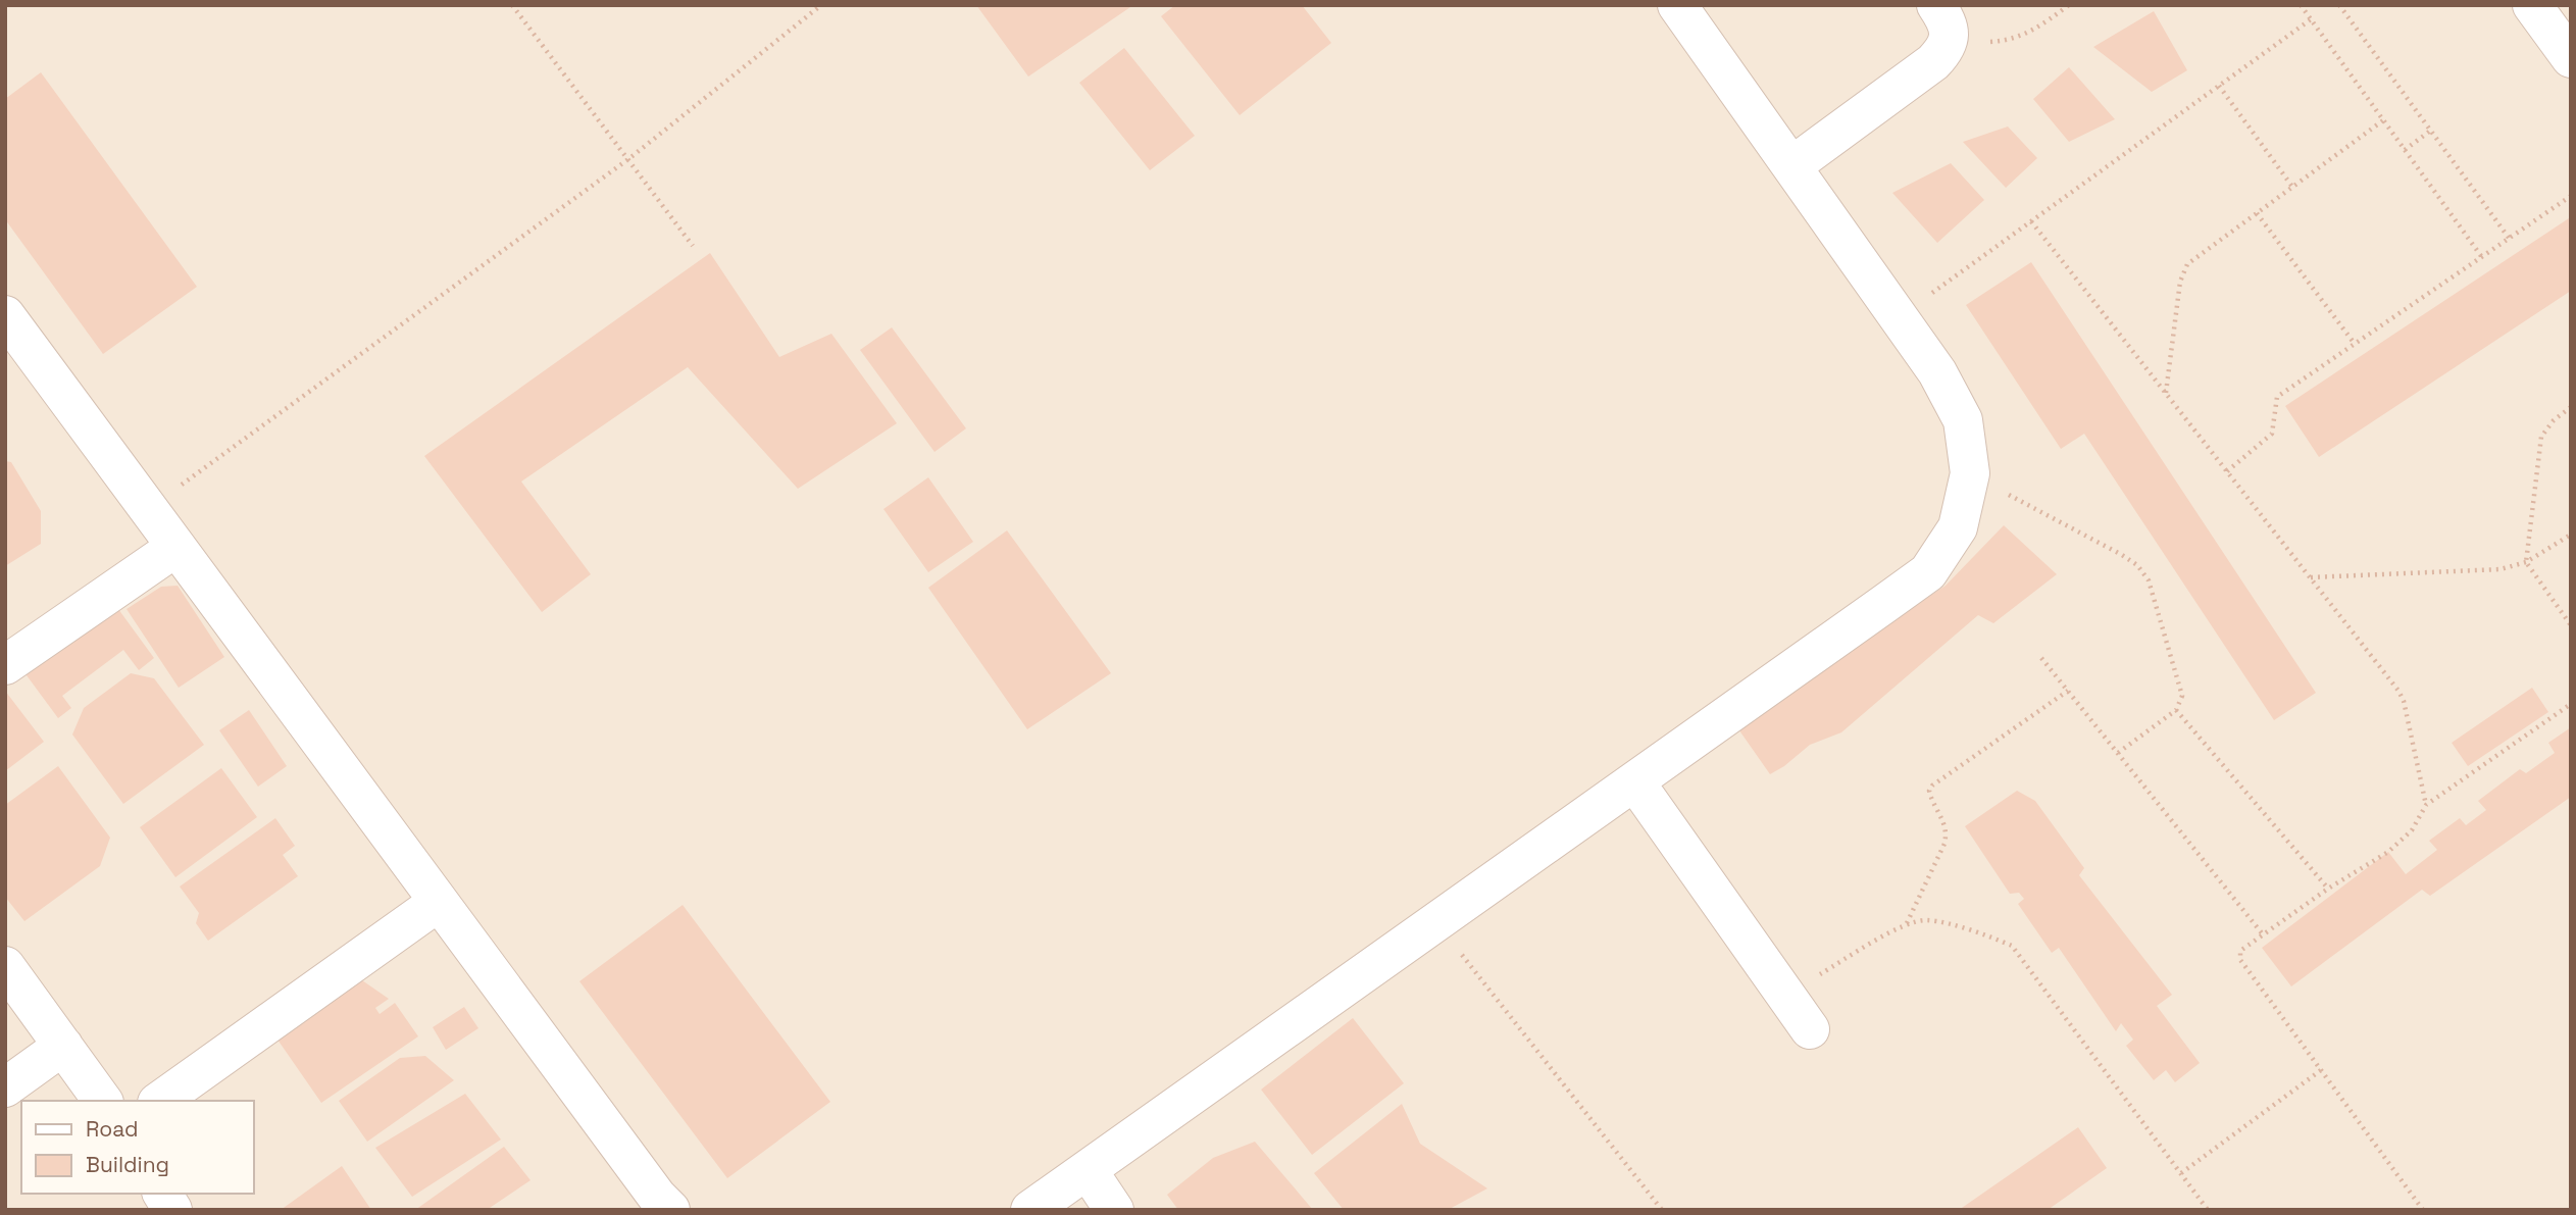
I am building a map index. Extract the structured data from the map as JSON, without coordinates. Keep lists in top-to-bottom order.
{
  "legend": ["Road", "Building"]
}
